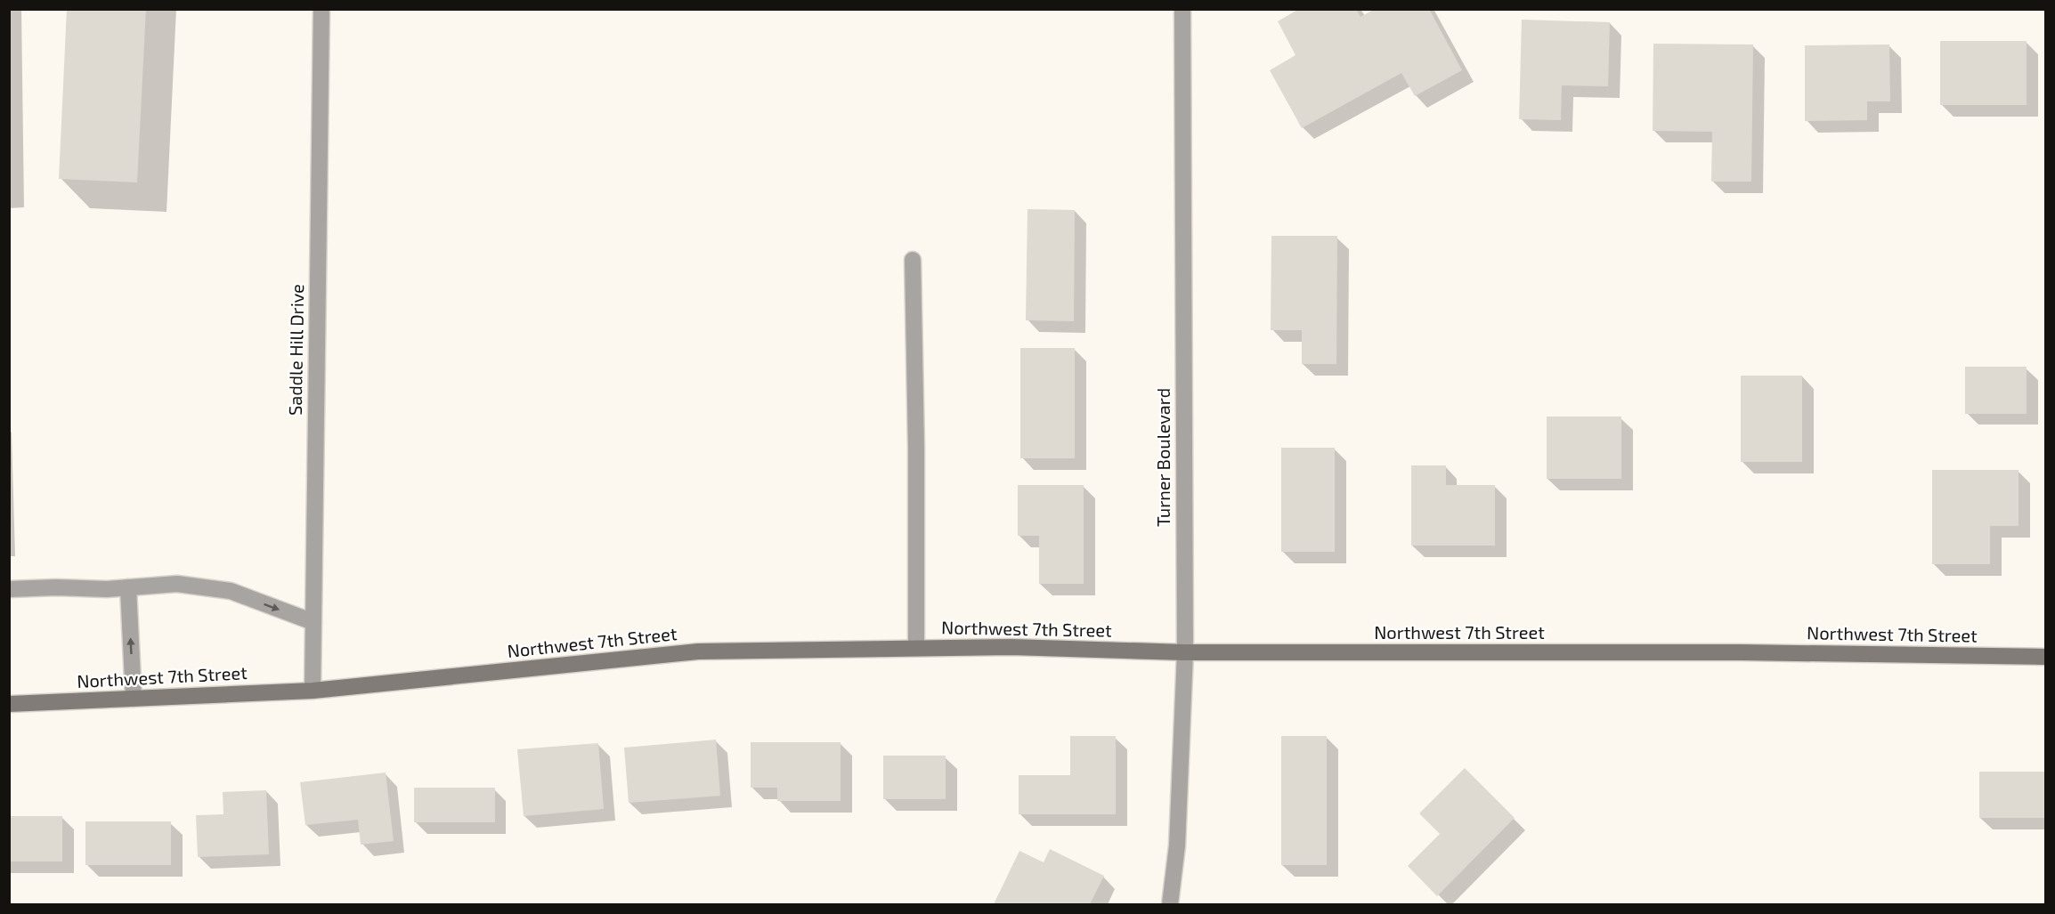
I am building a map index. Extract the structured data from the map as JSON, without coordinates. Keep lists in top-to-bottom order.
{
  "streets": {
    "street": ["Saddle Hill Drive", "Turner Boulevard", "Northwest 7th Street"]
  },
  "crossings": [
    ["Saddle Hill Drive", "Northwest 7th Street"],
    ["Turner Boulevard", "Northwest 7th Street"]
  ]
}
